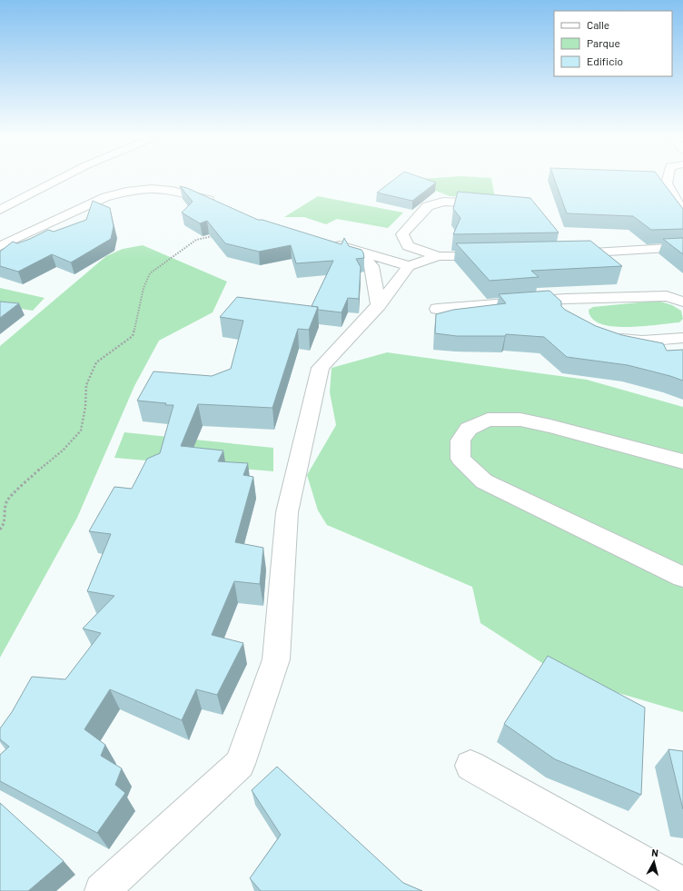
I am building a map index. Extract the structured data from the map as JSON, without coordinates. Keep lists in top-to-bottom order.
{
  "legend": ["Calle", "Parque", "Edificio"],
  "north": "top"
}
